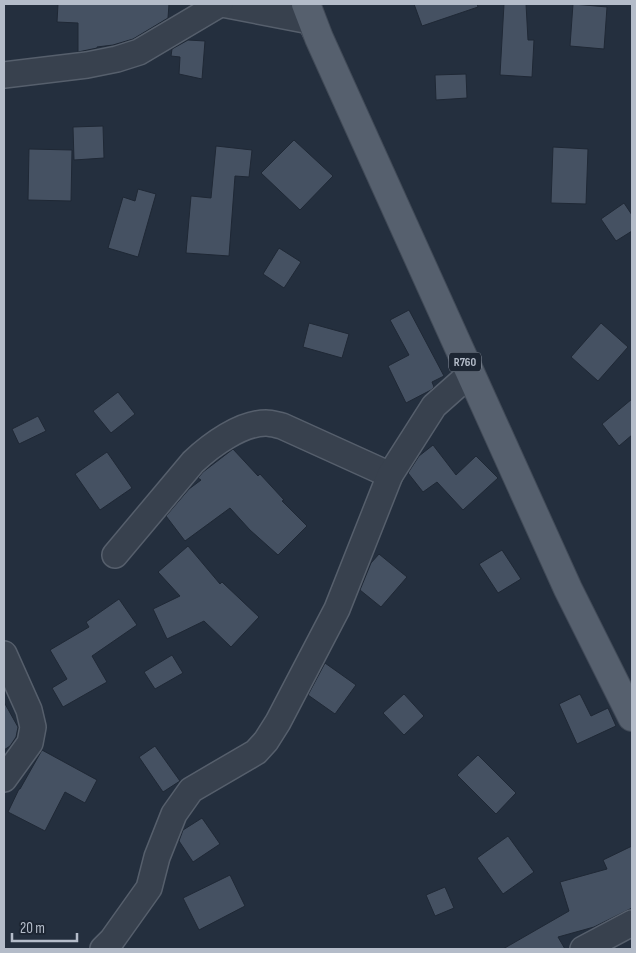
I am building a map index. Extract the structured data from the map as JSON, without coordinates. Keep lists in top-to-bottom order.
{
  "streets": {
    "main road": ["R760"]
  },
  "scale_bar": "20 m"
}
